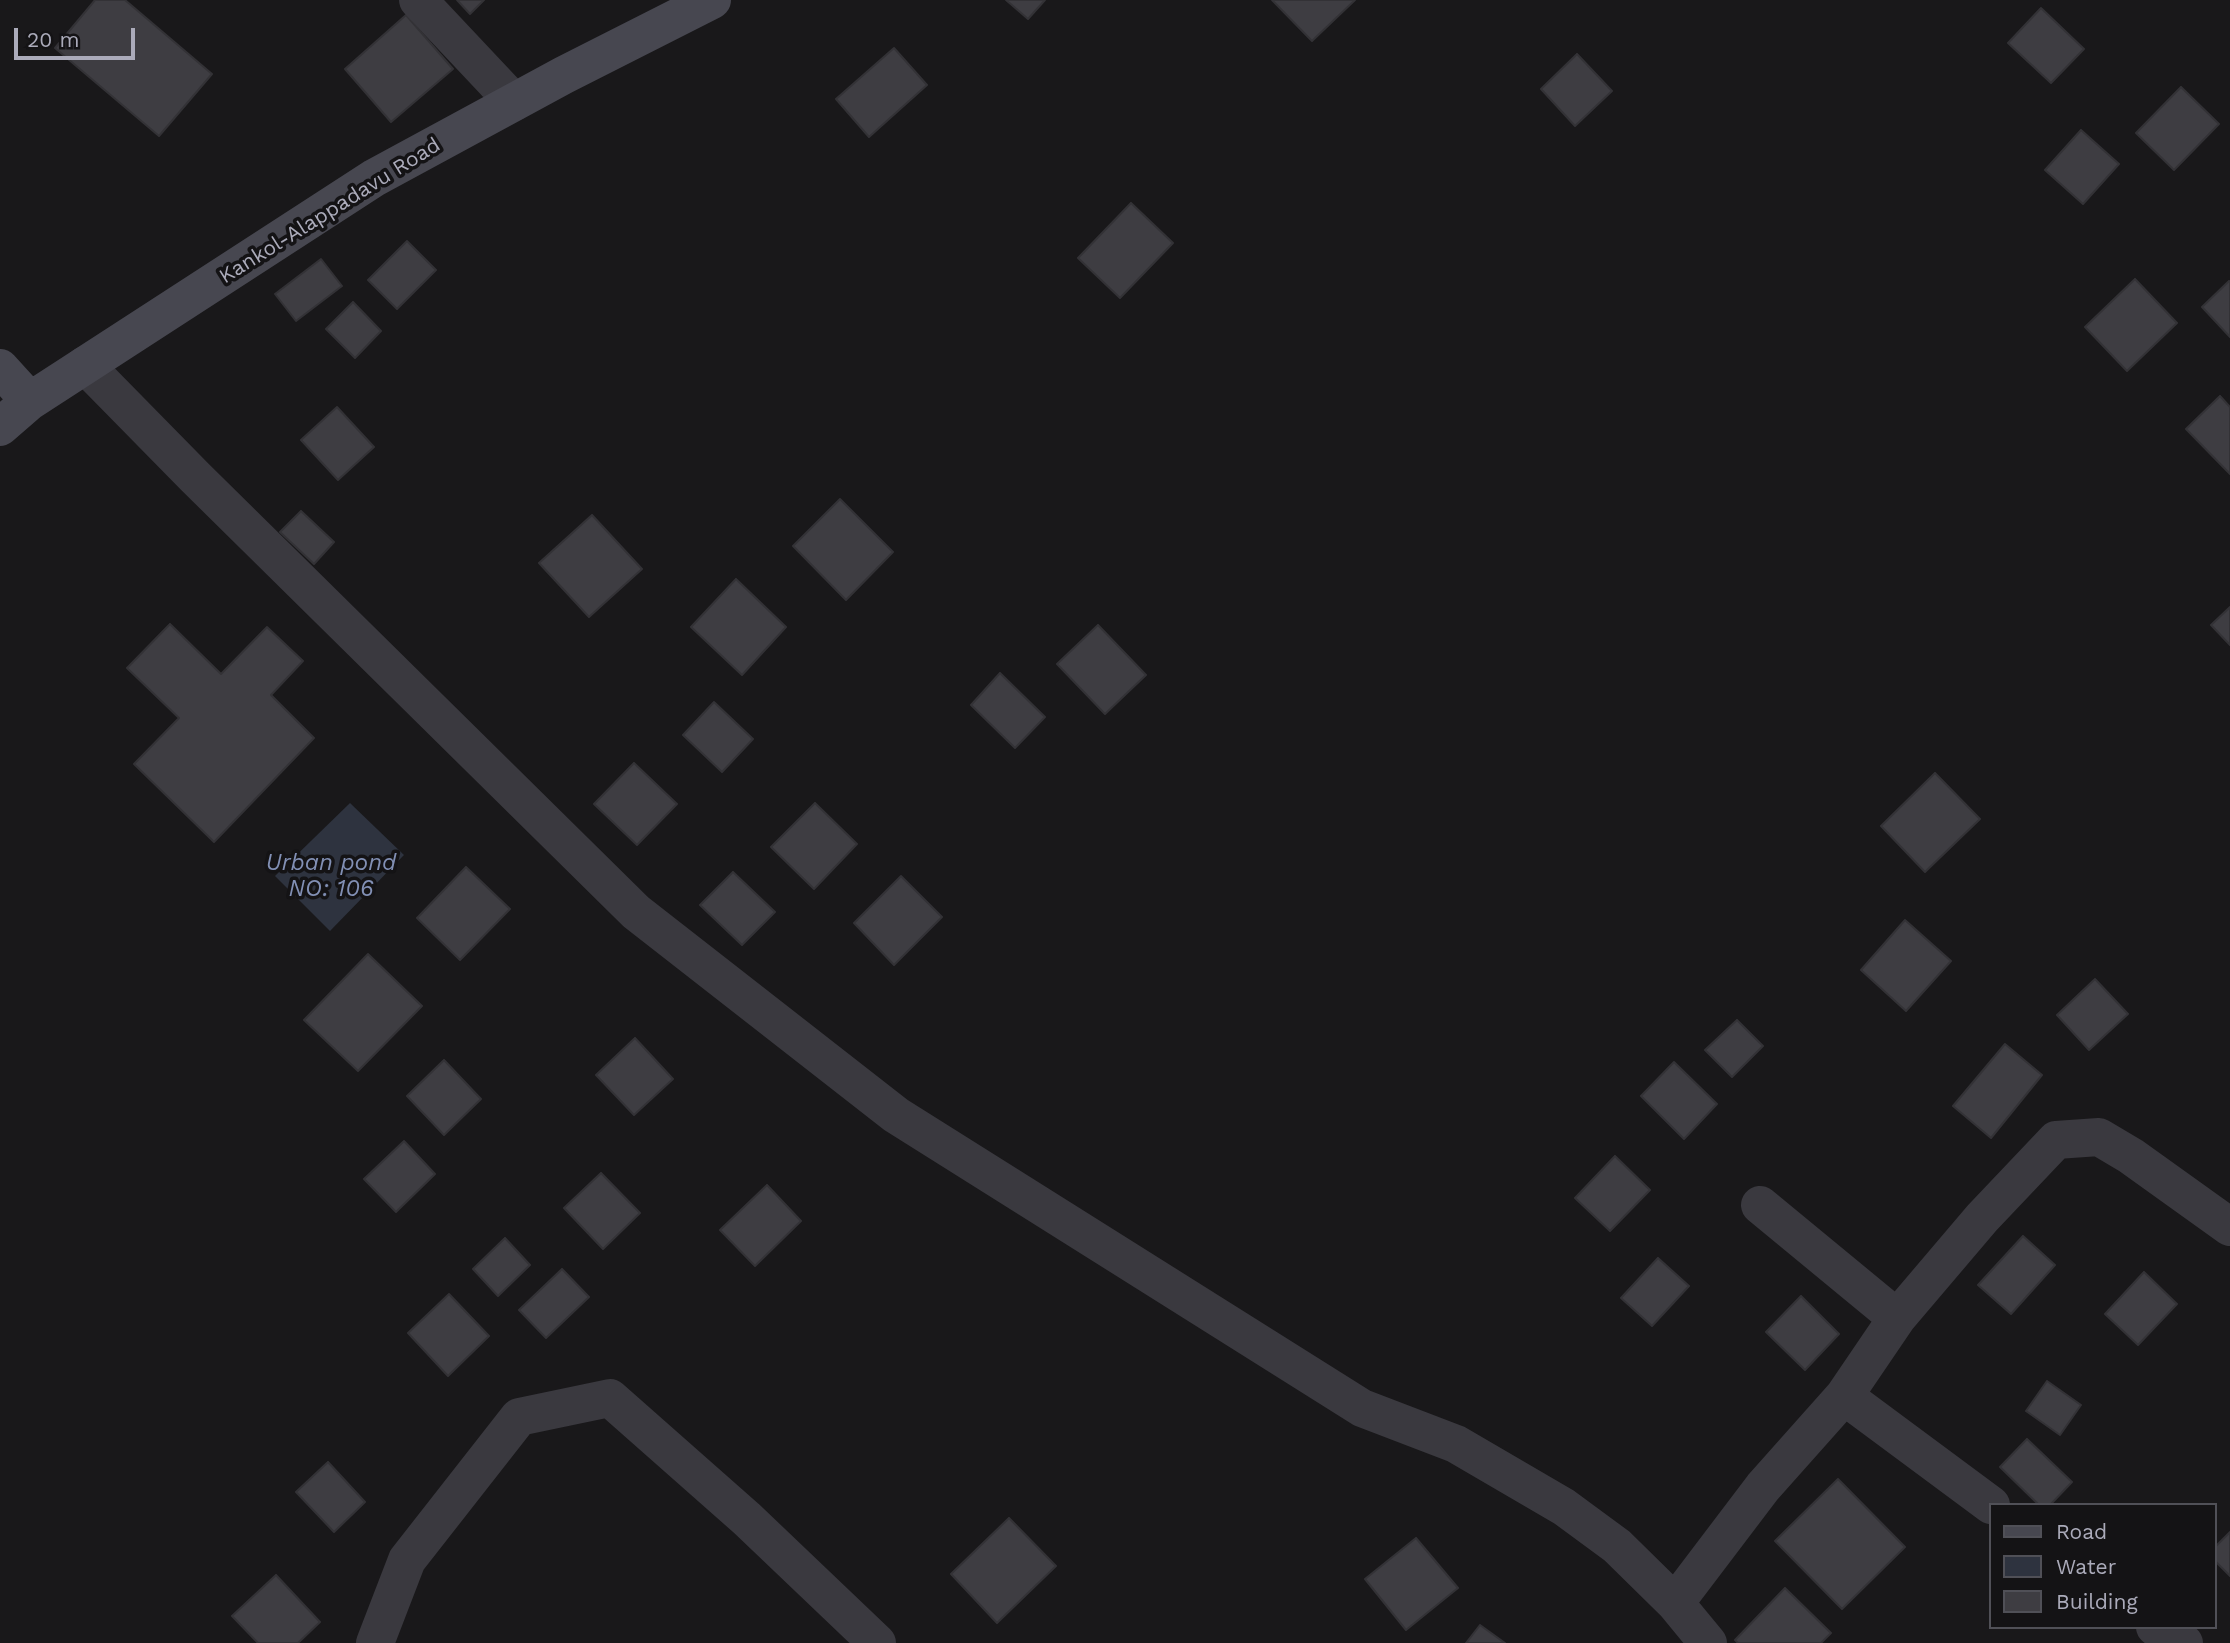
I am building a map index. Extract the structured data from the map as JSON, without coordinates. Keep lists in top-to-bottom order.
{
  "streets": {
    "main road": ["Kankol-Alappadavu Road"]
  },
  "water": ["Urban pond NO: 106"],
  "legend": ["Road", "Water", "Building"],
  "scale_bar": "20 m"
}
